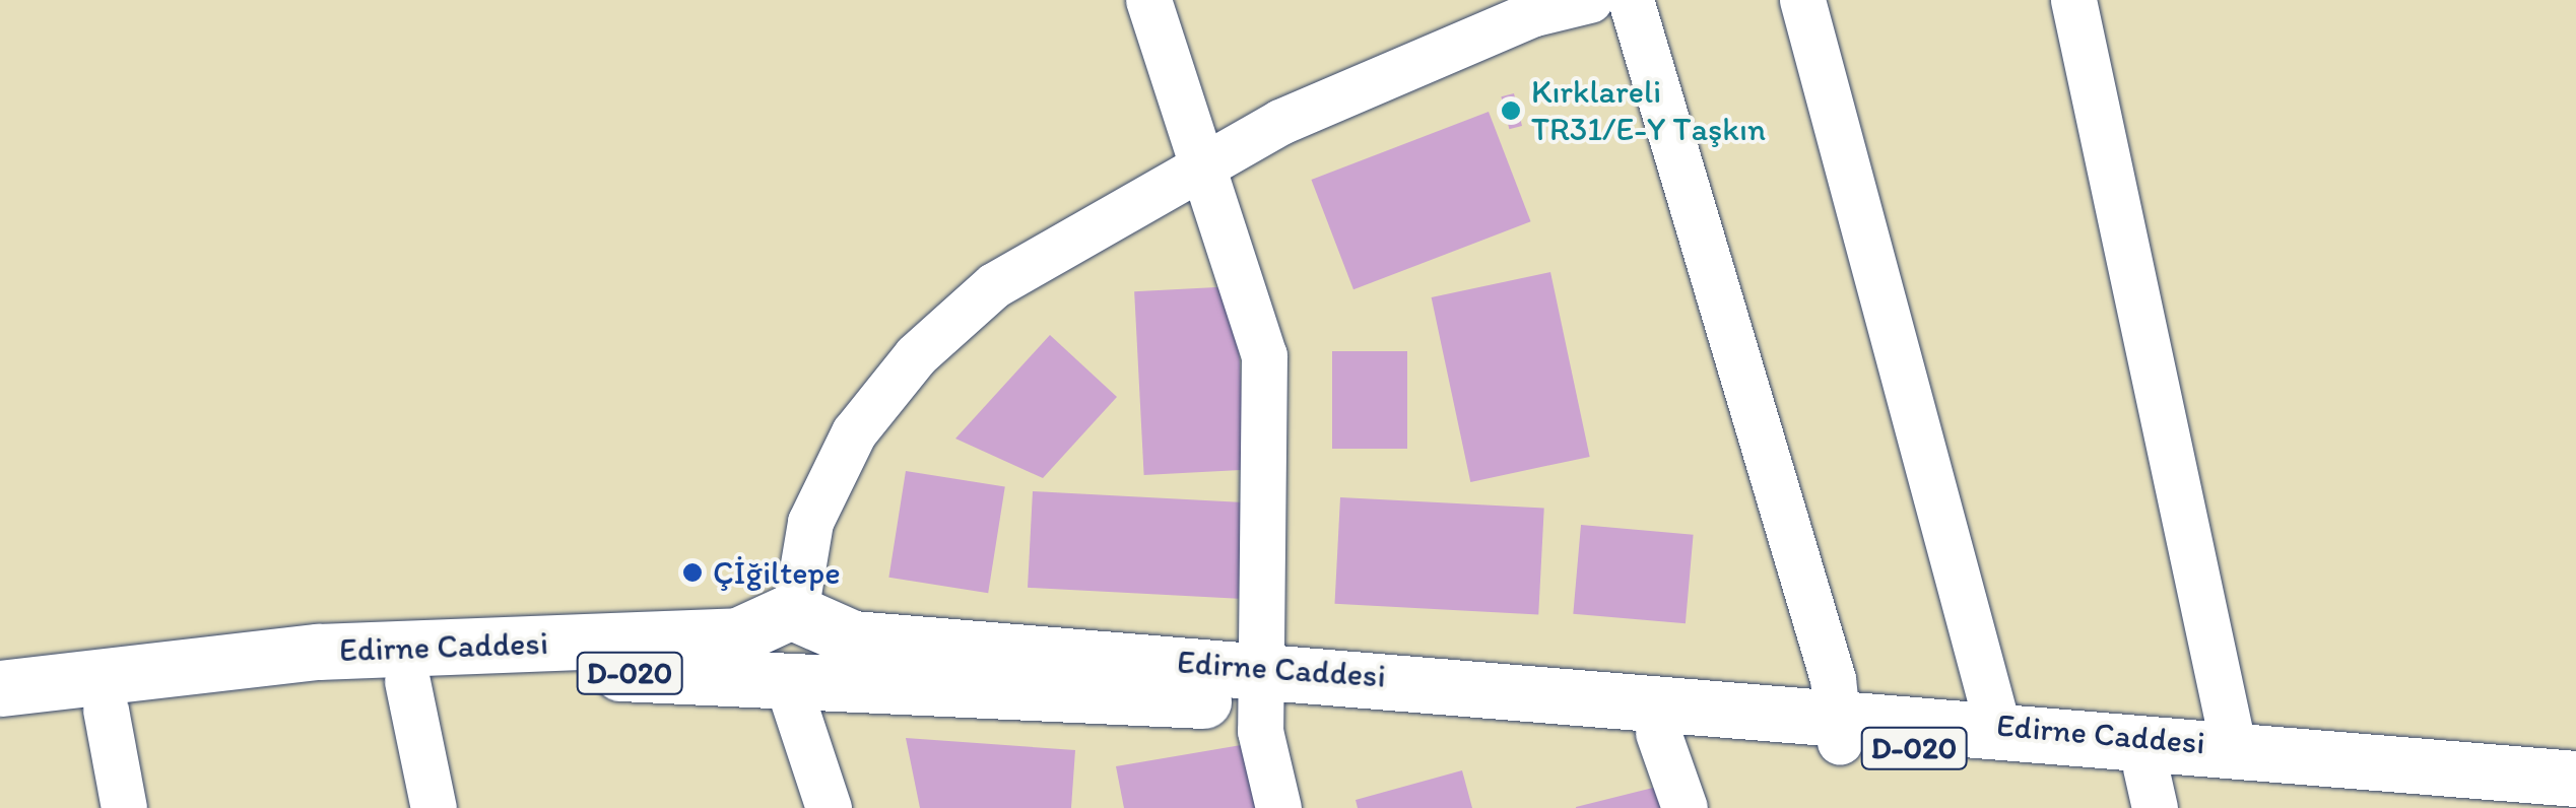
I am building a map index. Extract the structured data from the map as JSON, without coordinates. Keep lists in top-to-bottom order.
{
  "streets": {
    "highway": ["Edirne Caddesi", "D-020"]
  },
  "places": ["Kırklareli TR31/E-Y Taşkın", "Çİğiltepe"]
}
